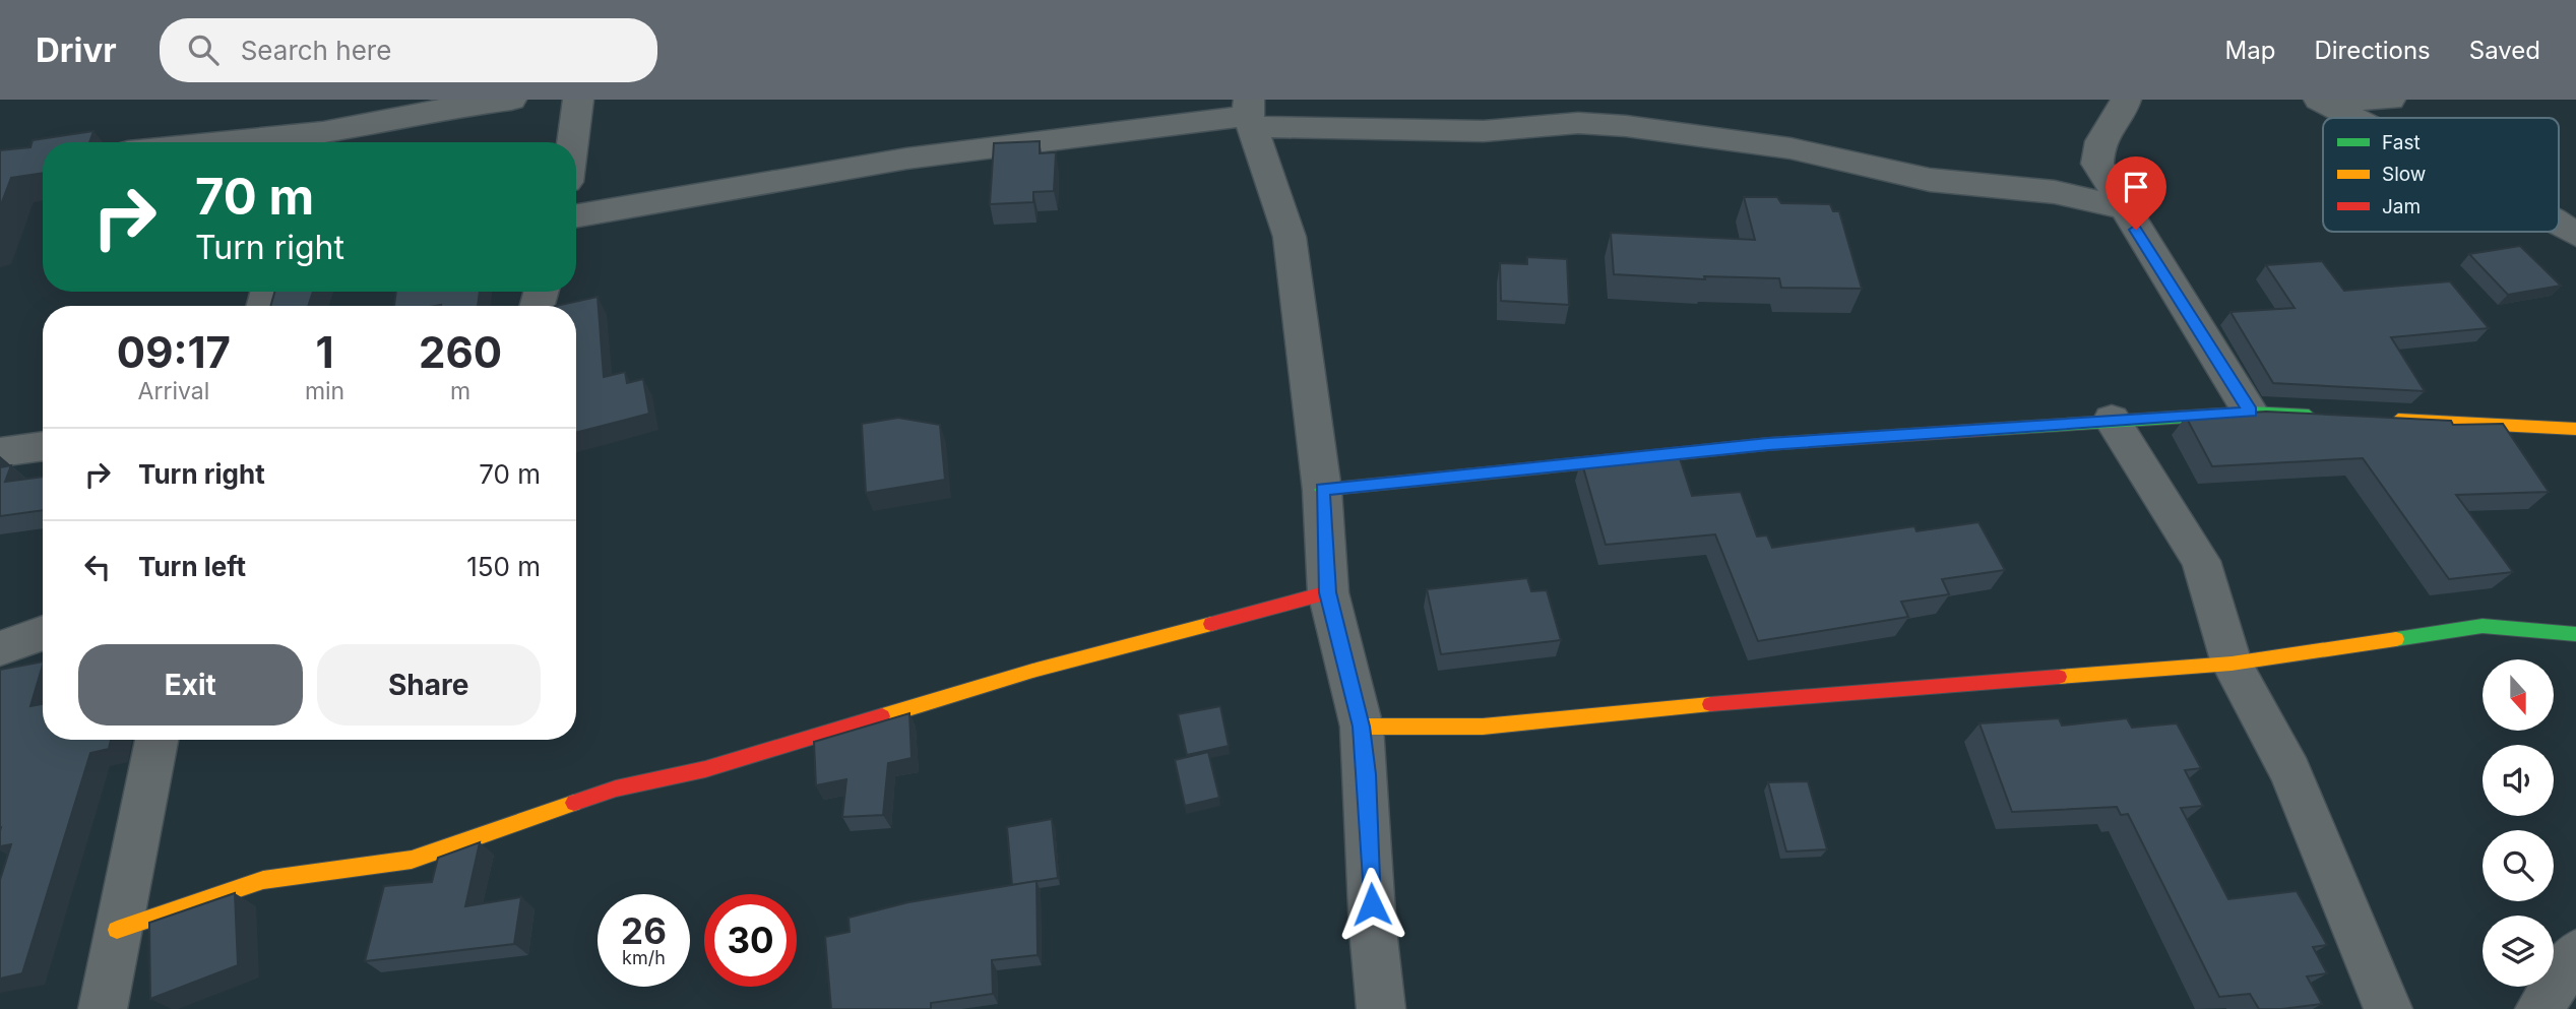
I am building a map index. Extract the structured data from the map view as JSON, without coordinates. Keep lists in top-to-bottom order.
{
  "legend": ["Fast", "Slow", "Jam"],
  "north": "bottom",
  "page": {
    "header": "Drivr",
    "search": "Search here",
    "nav": ["Map", "Directions", "Saved"],
    "turn": ["70 m", "Turn right"],
    "eta": [
      "09:17",
      "Arrival",
      "1",
      "min",
      "260",
      "m"
    ],
    "list": [
      {
        "name": "Turn right",
        "value": "70 m"
      },
      {
        "name": "Turn left",
        "value": "150 m"
      }
    ],
    "buttons": ["Exit", "Share"],
    "speed": "26 km/h",
    "limit": "30"
  }
}
